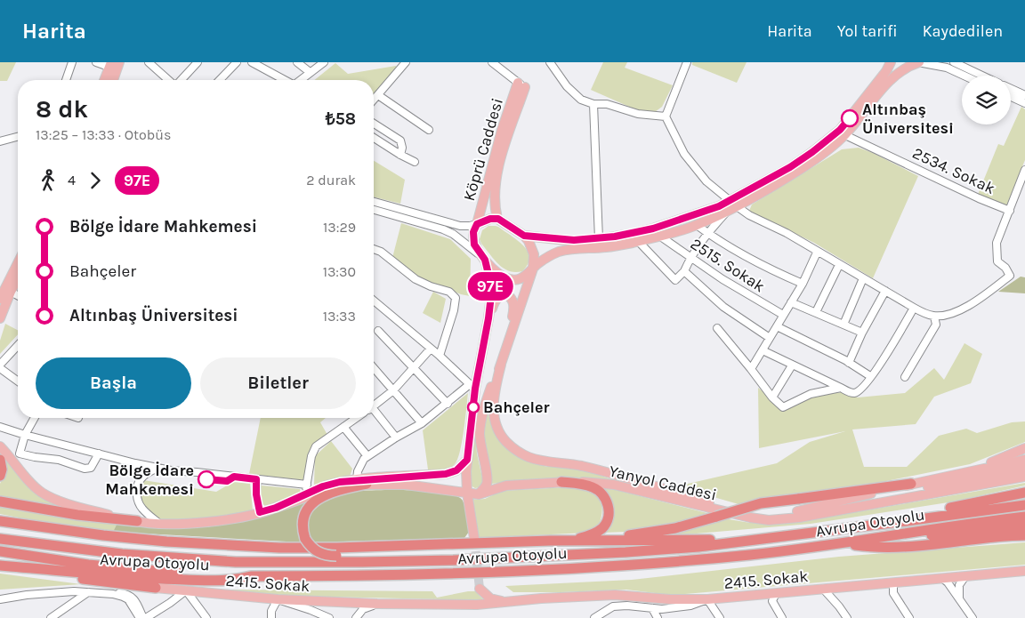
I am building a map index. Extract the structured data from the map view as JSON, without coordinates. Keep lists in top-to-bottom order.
{
  "streets": {
    "highway": ["Avrupa Otoyolu"],
    "main road": ["Köprü Caddesi", "Yanyol Caddesi", "2415. Sokak"],
    "street": ["2534. Sokak", "2515. Sokak"]
  },
  "places": ["Altınbaş Üniversitesi", "Bahçeler", "Bölge İdare Mahkemesi"],
  "lines": ["bus line 97E"],
  "page": {
    "header": "Harita",
    "nav": ["Harita", "Yol tarifi", "Kaydedilen"],
    "on_map": "97E",
    "heading": ["8 dk", "13:25 – 13:33 · Otobüs", "₺58"],
    "legs": ["4", "97E", "2 durak"],
    "list": [
      {
        "name": "Bölge İdare Mahkemesi",
        "value": "13:29"
      },
      {
        "name": "Bahçeler",
        "value": "13:30"
      },
      {
        "name": "Altınbaş Üniversitesi",
        "value": "13:33"
      }
    ],
    "buttons": ["Başla", "Biletler"]
  }
}
